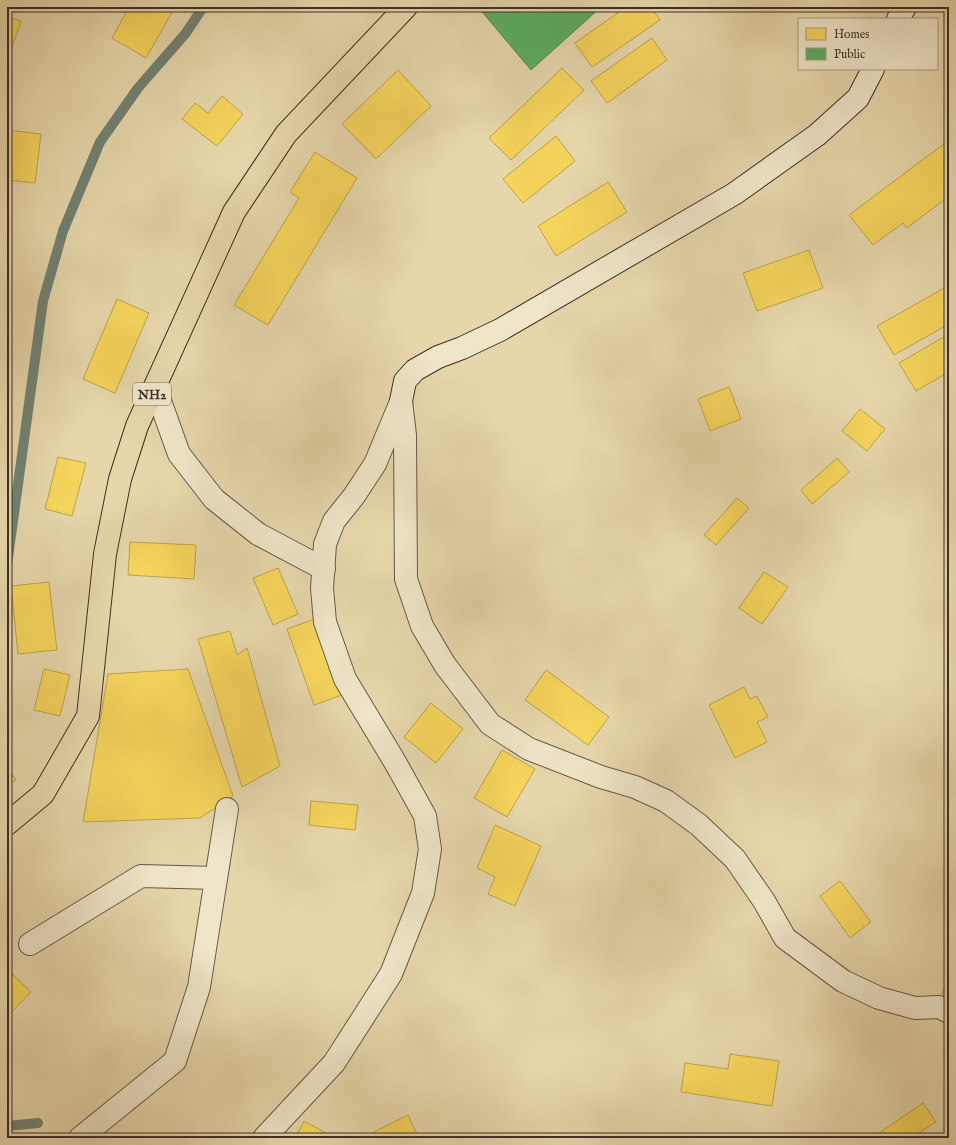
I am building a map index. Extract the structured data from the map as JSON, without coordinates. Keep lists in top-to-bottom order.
{
  "streets": {
    "highway": ["NH2"]
  },
  "legend": ["Homes", "Public"]
}
